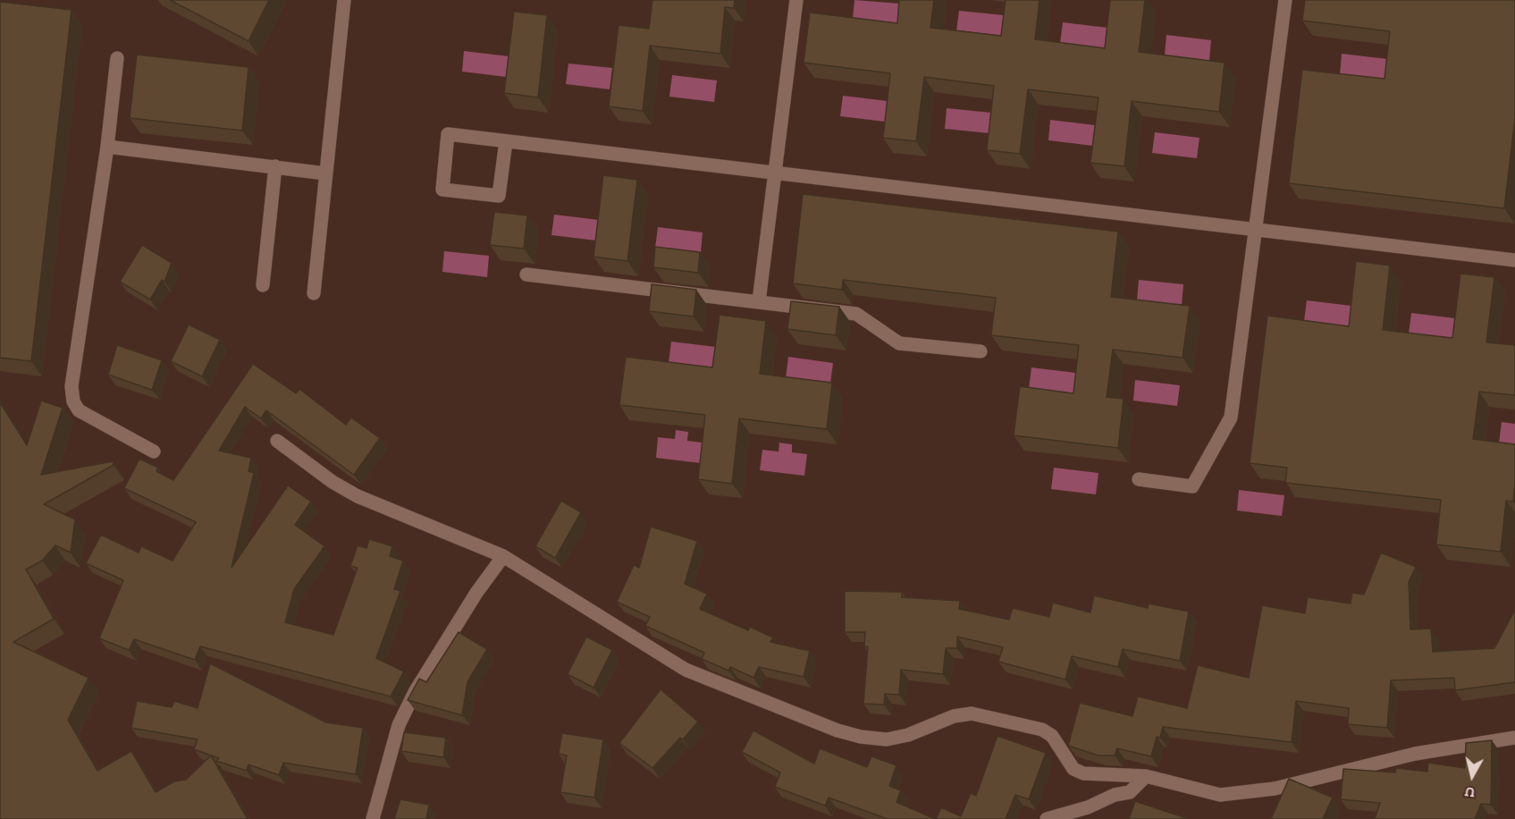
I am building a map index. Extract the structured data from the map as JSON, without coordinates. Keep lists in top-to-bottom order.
{
  "north": "bottom"
}
